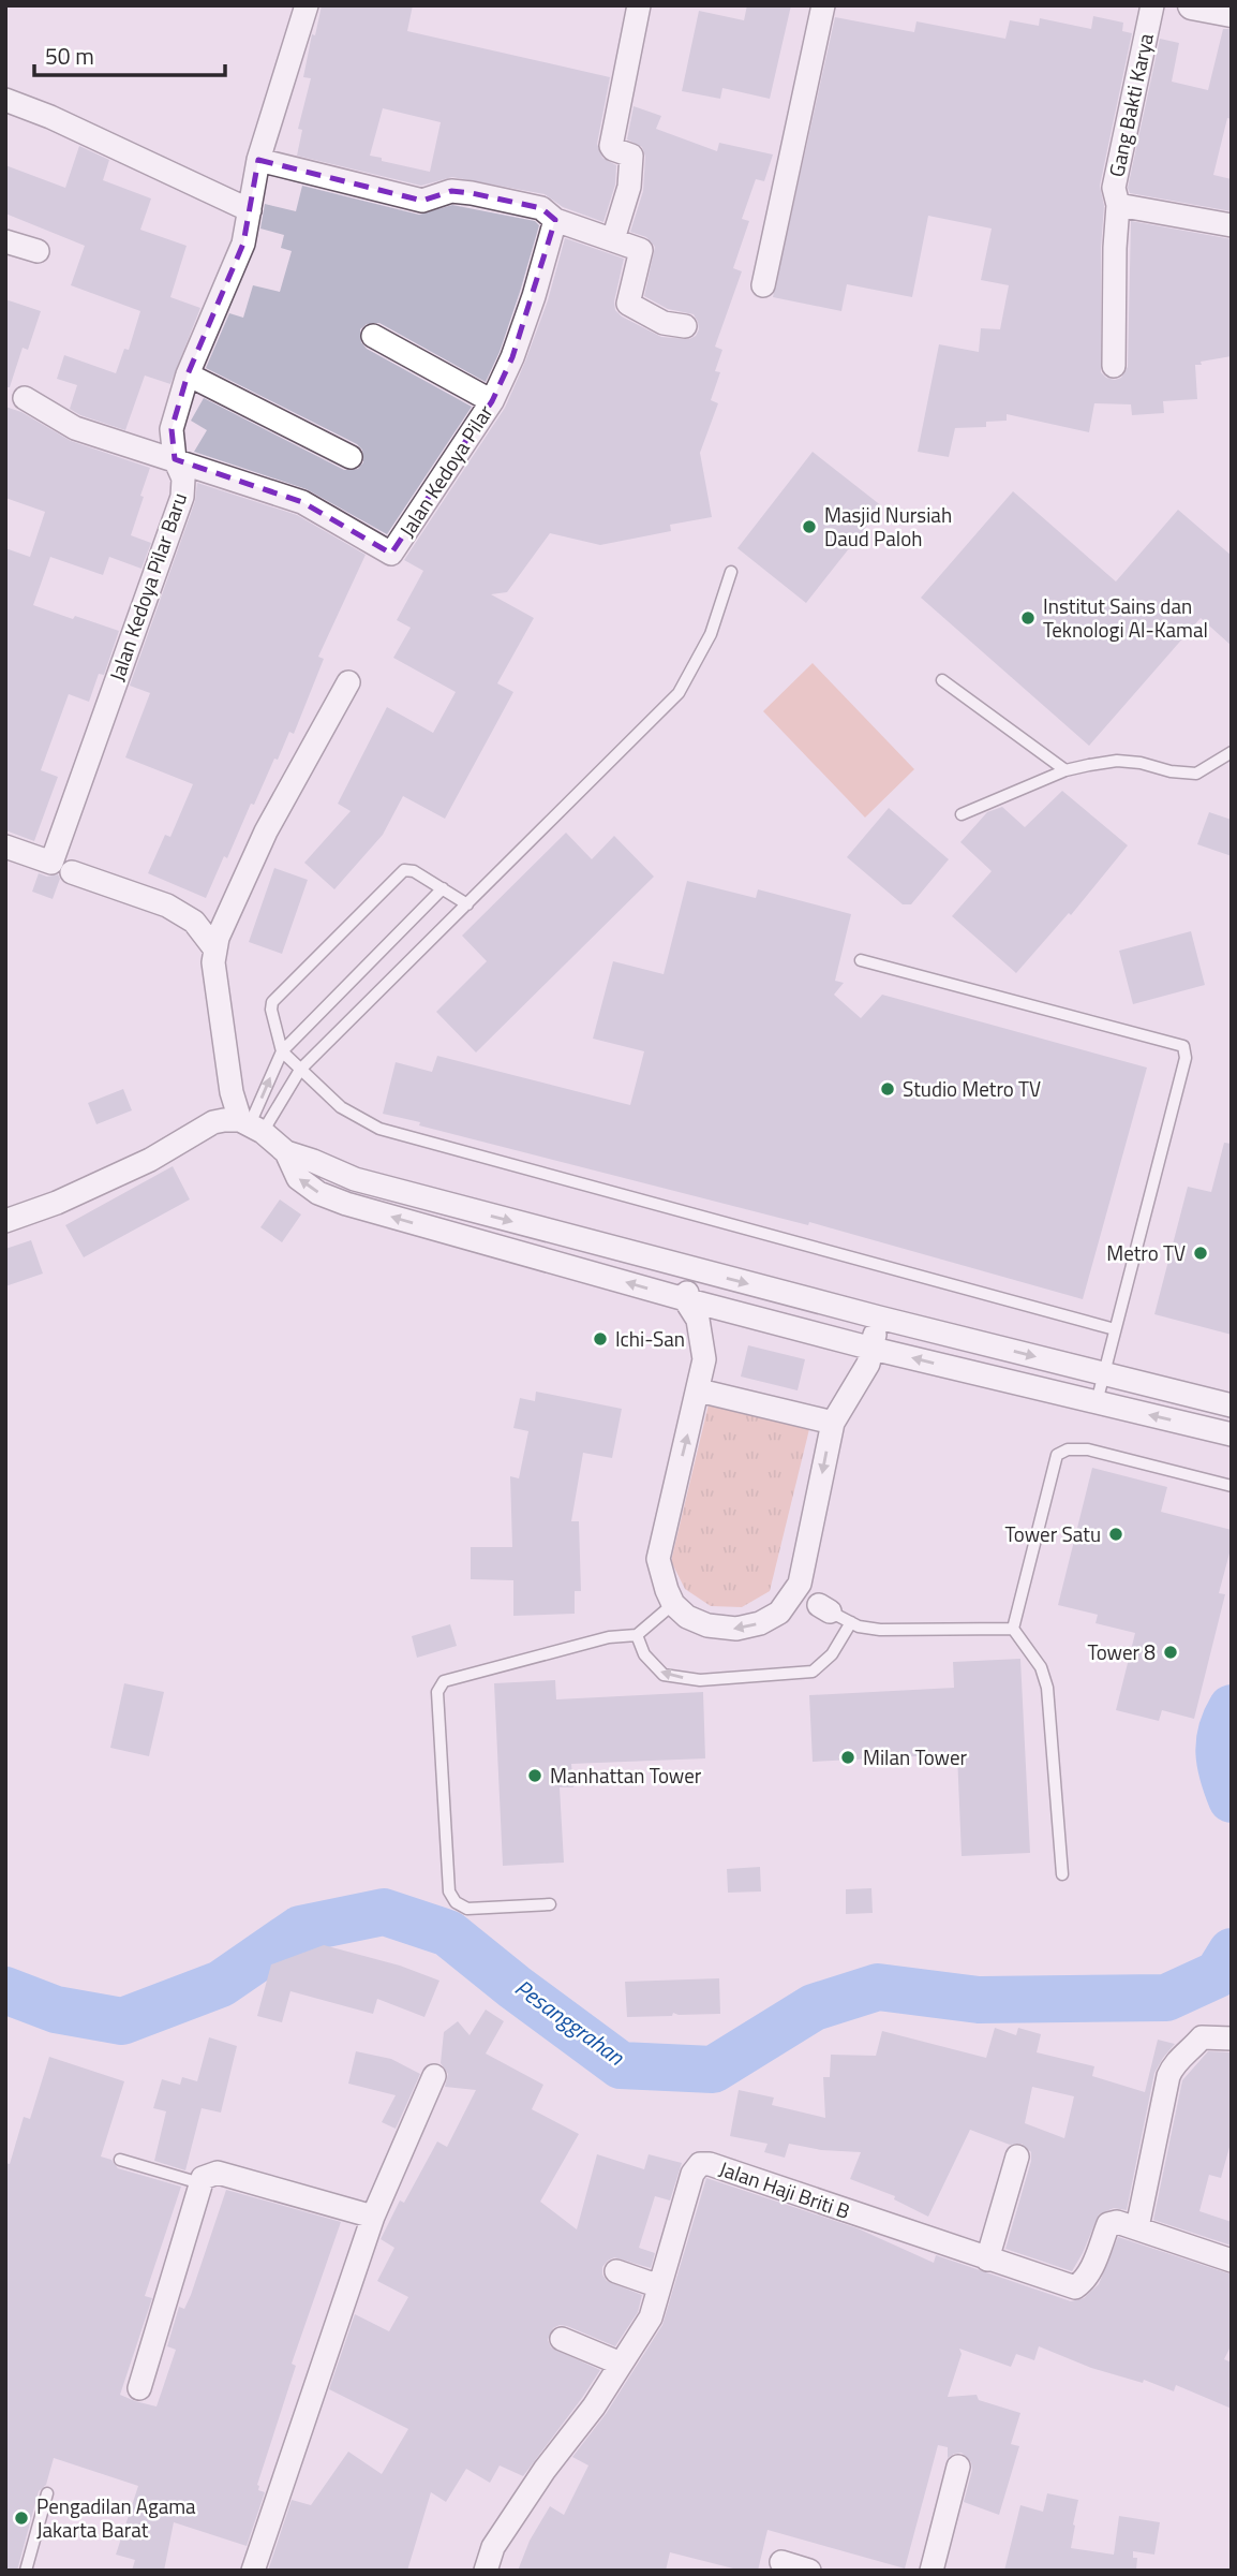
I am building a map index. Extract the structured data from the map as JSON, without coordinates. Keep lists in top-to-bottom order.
{
  "streets": {
    "street": [
      "Gang Bakti Karya",
      "Jalan Kedoya Pilar",
      "Jalan Kedoya Pilar Baru",
      "Jalan Haji Briti B"
    ]
  },
  "crossings": [
    ["Jalan Kedoya Pilar", "Jalan Kedoya Pilar Baru"]
  ],
  "water": ["Pesanggrahan"],
  "places": [
    "Masjid Nursiah Daud Paloh",
    "Institut Sains dan Teknologi Al-Kamal",
    "Studio Metro TV",
    "Metro TV",
    "Ichi-San",
    "Tower Satu",
    "Tower 8",
    "Milan Tower",
    "Manhattan Tower",
    "Pengadilan Agama Jakarta Barat"
  ],
  "scale_bar": "50 m"
}
